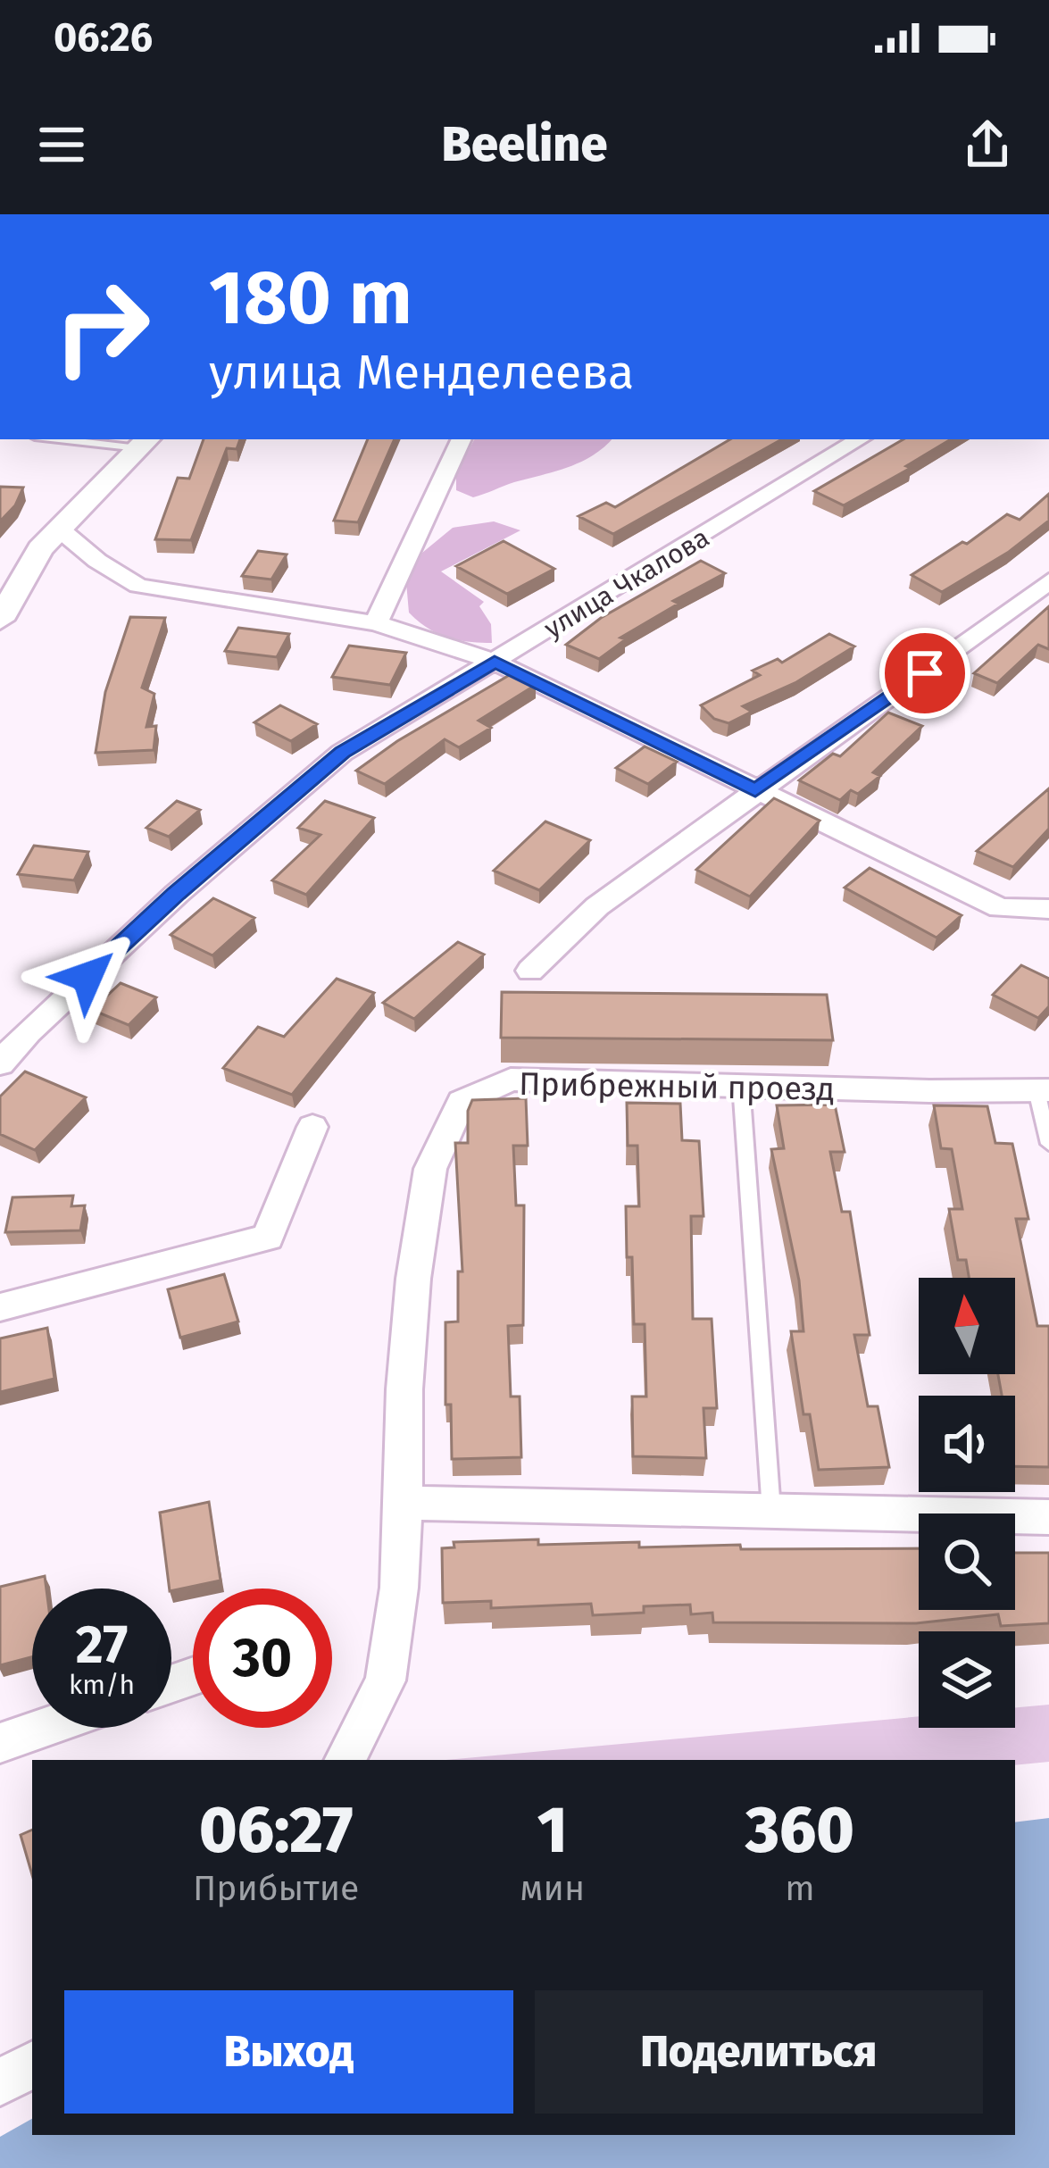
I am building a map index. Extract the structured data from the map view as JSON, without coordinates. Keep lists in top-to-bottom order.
{
  "streets": {
    "street": ["улица Чкалова", "Прибрежный проезд"]
  },
  "north": "top",
  "page": {
    "status": "06:26",
    "header": "Beeline",
    "turn": ["180 m", "улица Менделеева"],
    "speed": "27 km/h",
    "limit": "30",
    "eta": [
      "06:27",
      "Прибытие",
      "1",
      "мин",
      "360",
      "m"
    ],
    "buttons": ["Выход", "Поделиться"]
  }
}
